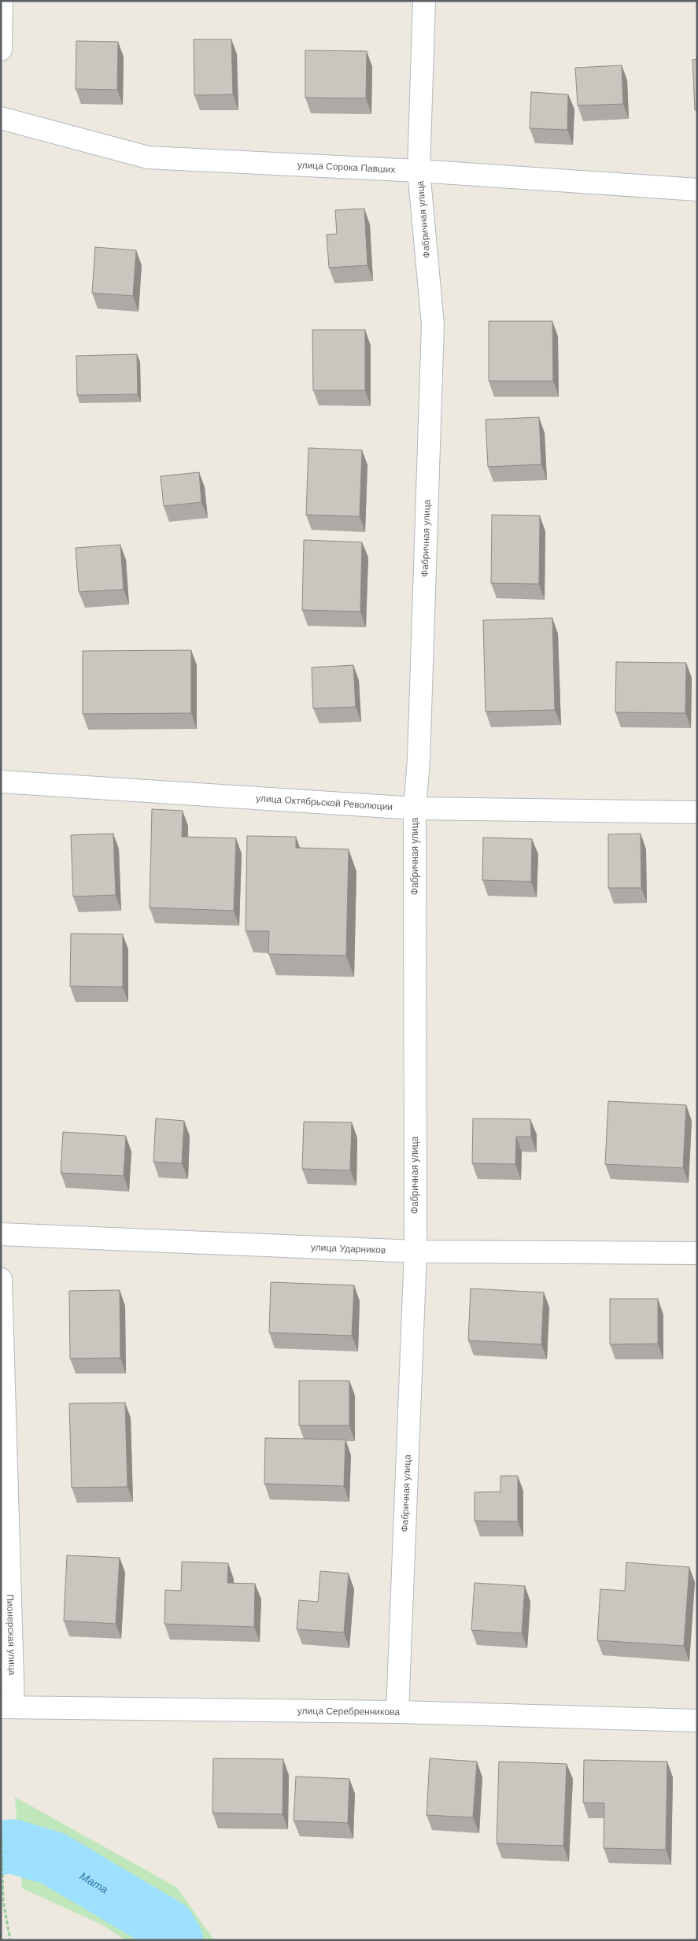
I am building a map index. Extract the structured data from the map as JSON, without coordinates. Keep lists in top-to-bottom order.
{
  "streets": {
    "street": [
      "улица Сорока Павших",
      "Фабричная улица",
      "улица Октябрьской Революции",
      "улица Ударников",
      "Пионерская улица",
      "улица Серебренникова"
    ]
  },
  "crossings": [
    ["улица Сорока Павших", "Фабричная улица"],
    ["Фабричная улица", "улица Октябрьской Революции"],
    ["Фабричная улица", "улица Ударников"],
    ["Фабричная улица", "улица Серебренникова"],
    ["Пионерская улица", "улица Серебренникова"]
  ],
  "water": ["Мата"]
}
